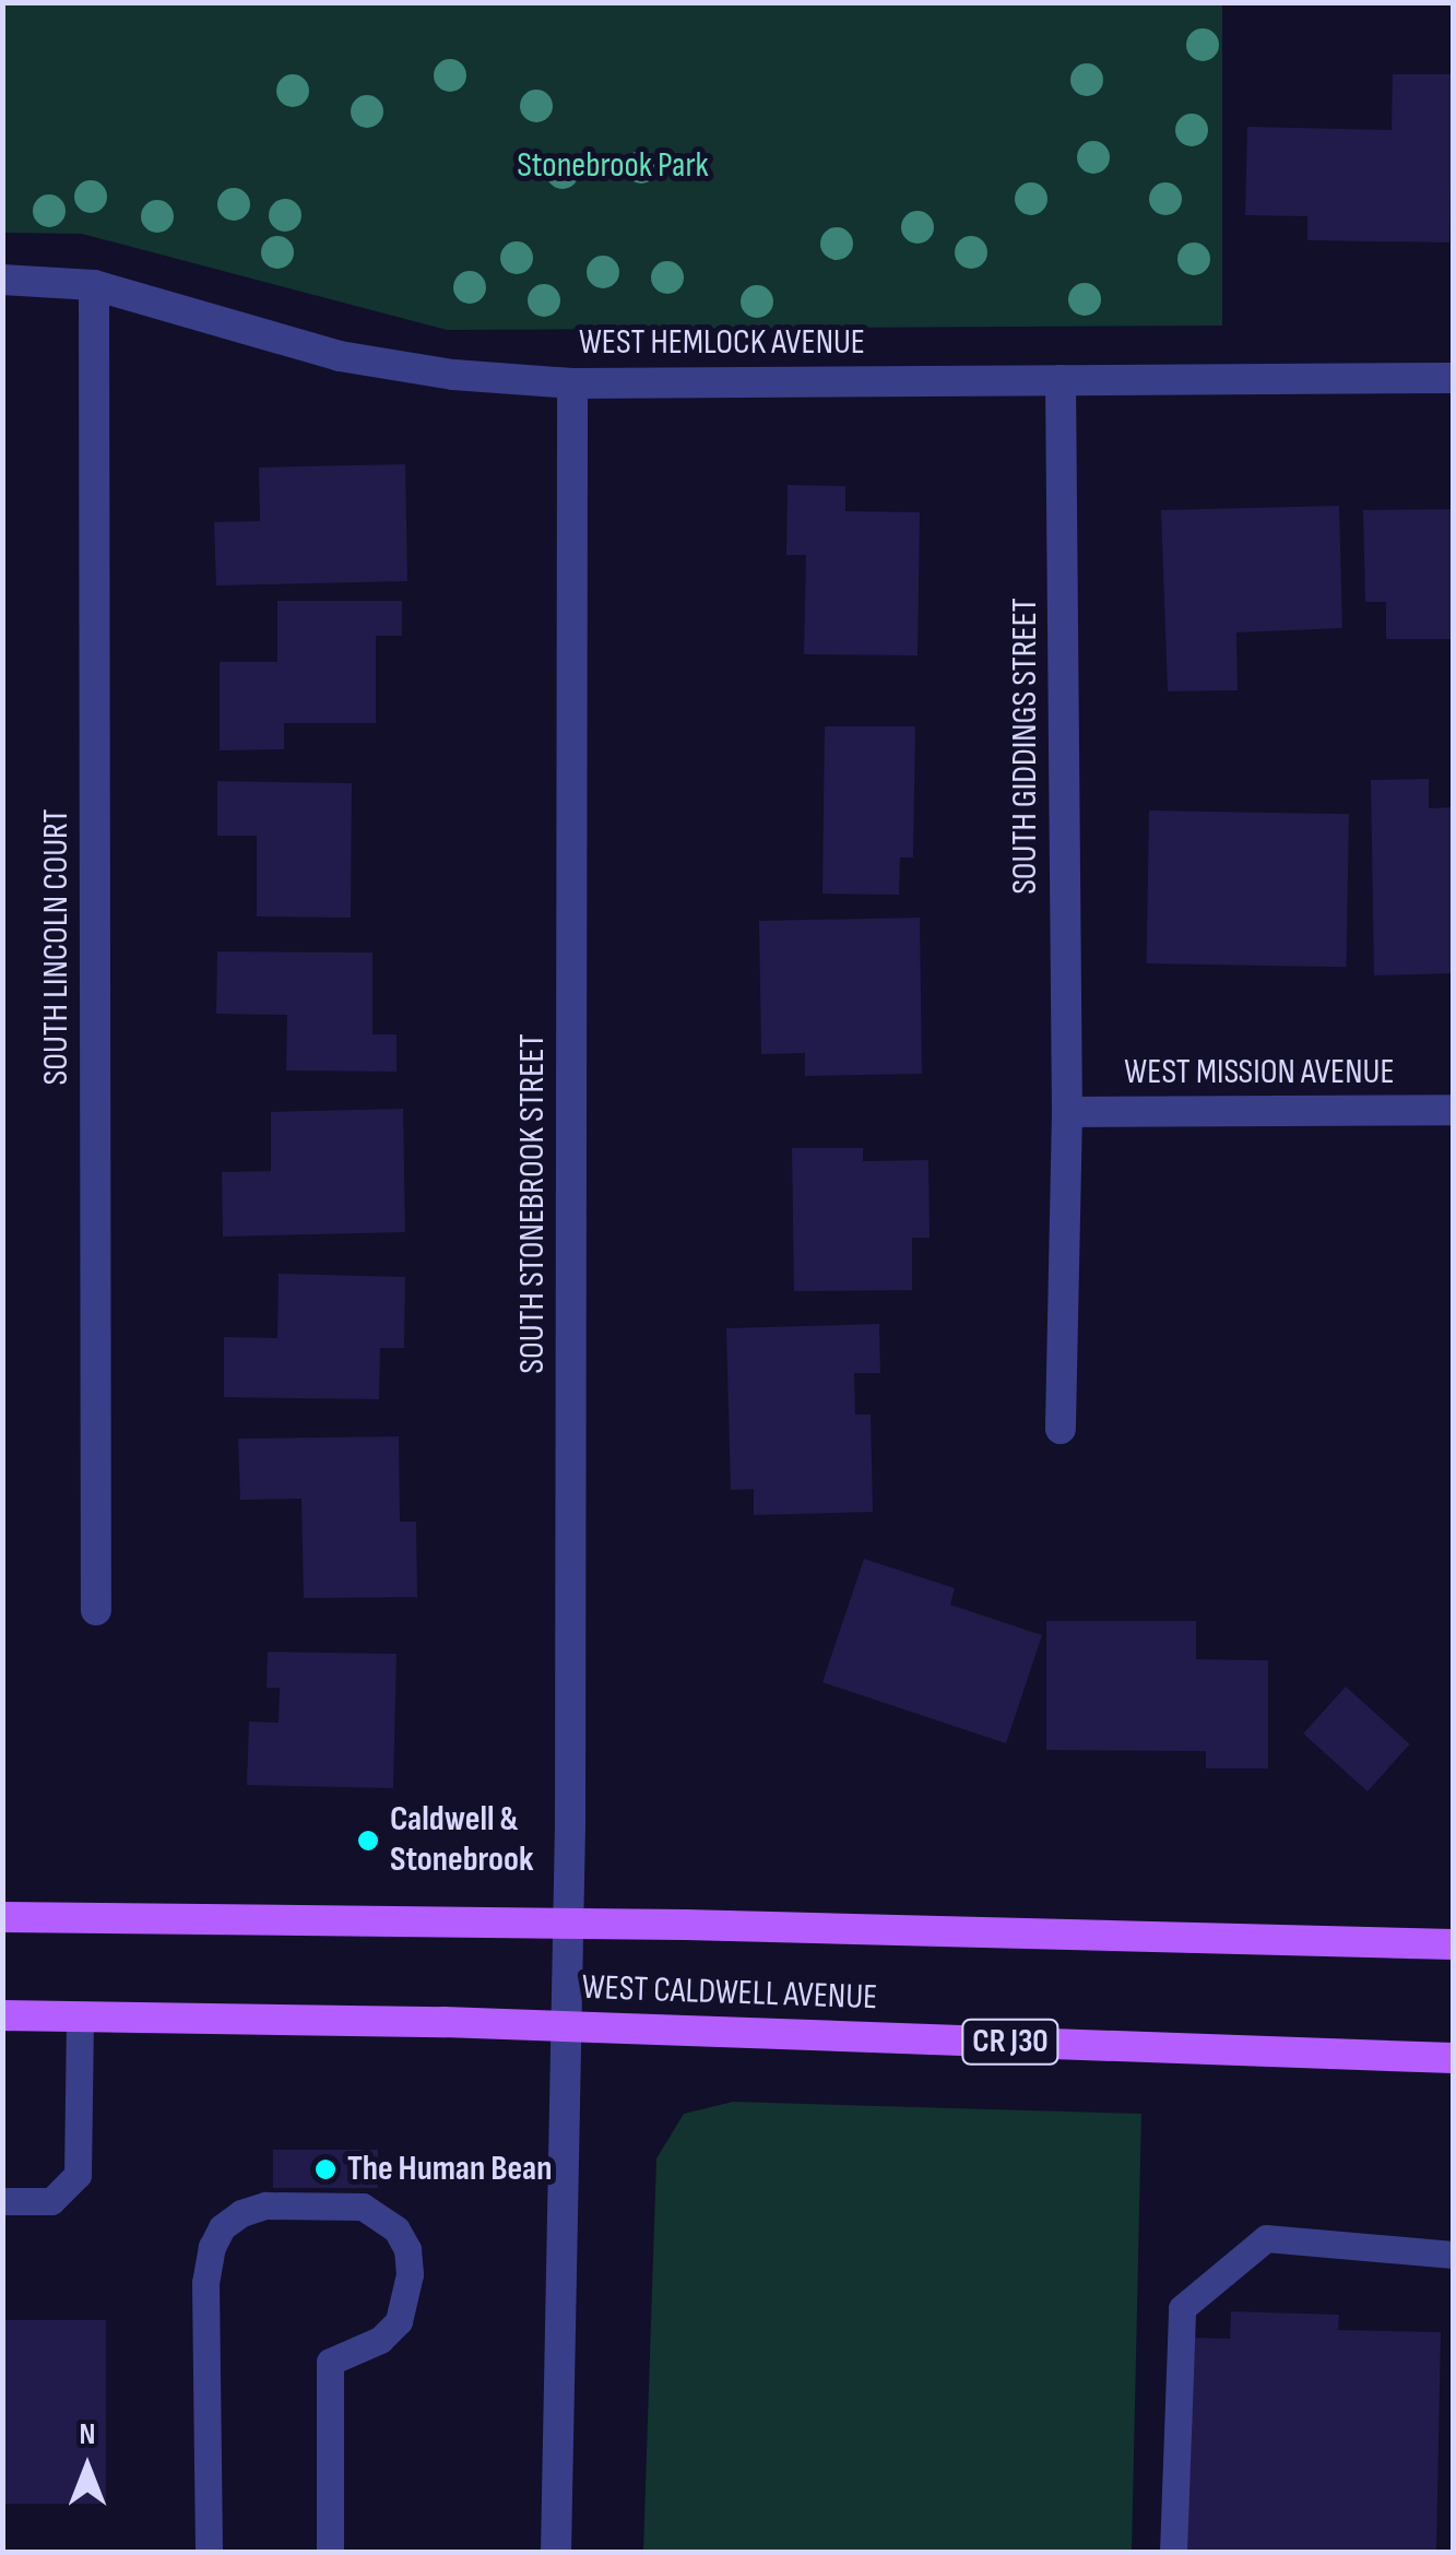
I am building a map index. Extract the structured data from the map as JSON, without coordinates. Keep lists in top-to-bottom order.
{
  "streets": {
    "main road": ["WEST CALDWELL AVENUE", "CR J30"],
    "street": [
      "WEST HEMLOCK AVENUE",
      "SOUTH GIDDINGS STREET",
      "SOUTH LINCOLN COURT",
      "WEST MISSION AVENUE",
      "SOUTH STONEBROOK STREET"
    ]
  },
  "crossings": [
    ["WEST HEMLOCK AVENUE", "SOUTH GIDDINGS STREET"],
    ["WEST HEMLOCK AVENUE", "SOUTH LINCOLN COURT"],
    ["WEST HEMLOCK AVENUE", "SOUTH STONEBROOK STREET"],
    ["SOUTH GIDDINGS STREET", "WEST MISSION AVENUE"],
    ["SOUTH STONEBROOK STREET", "WEST CALDWELL AVENUE"]
  ],
  "parks": ["Stonebrook Park"],
  "places": ["Caldwell & Stonebrook", "The Human Bean"],
  "north": "top"
}
